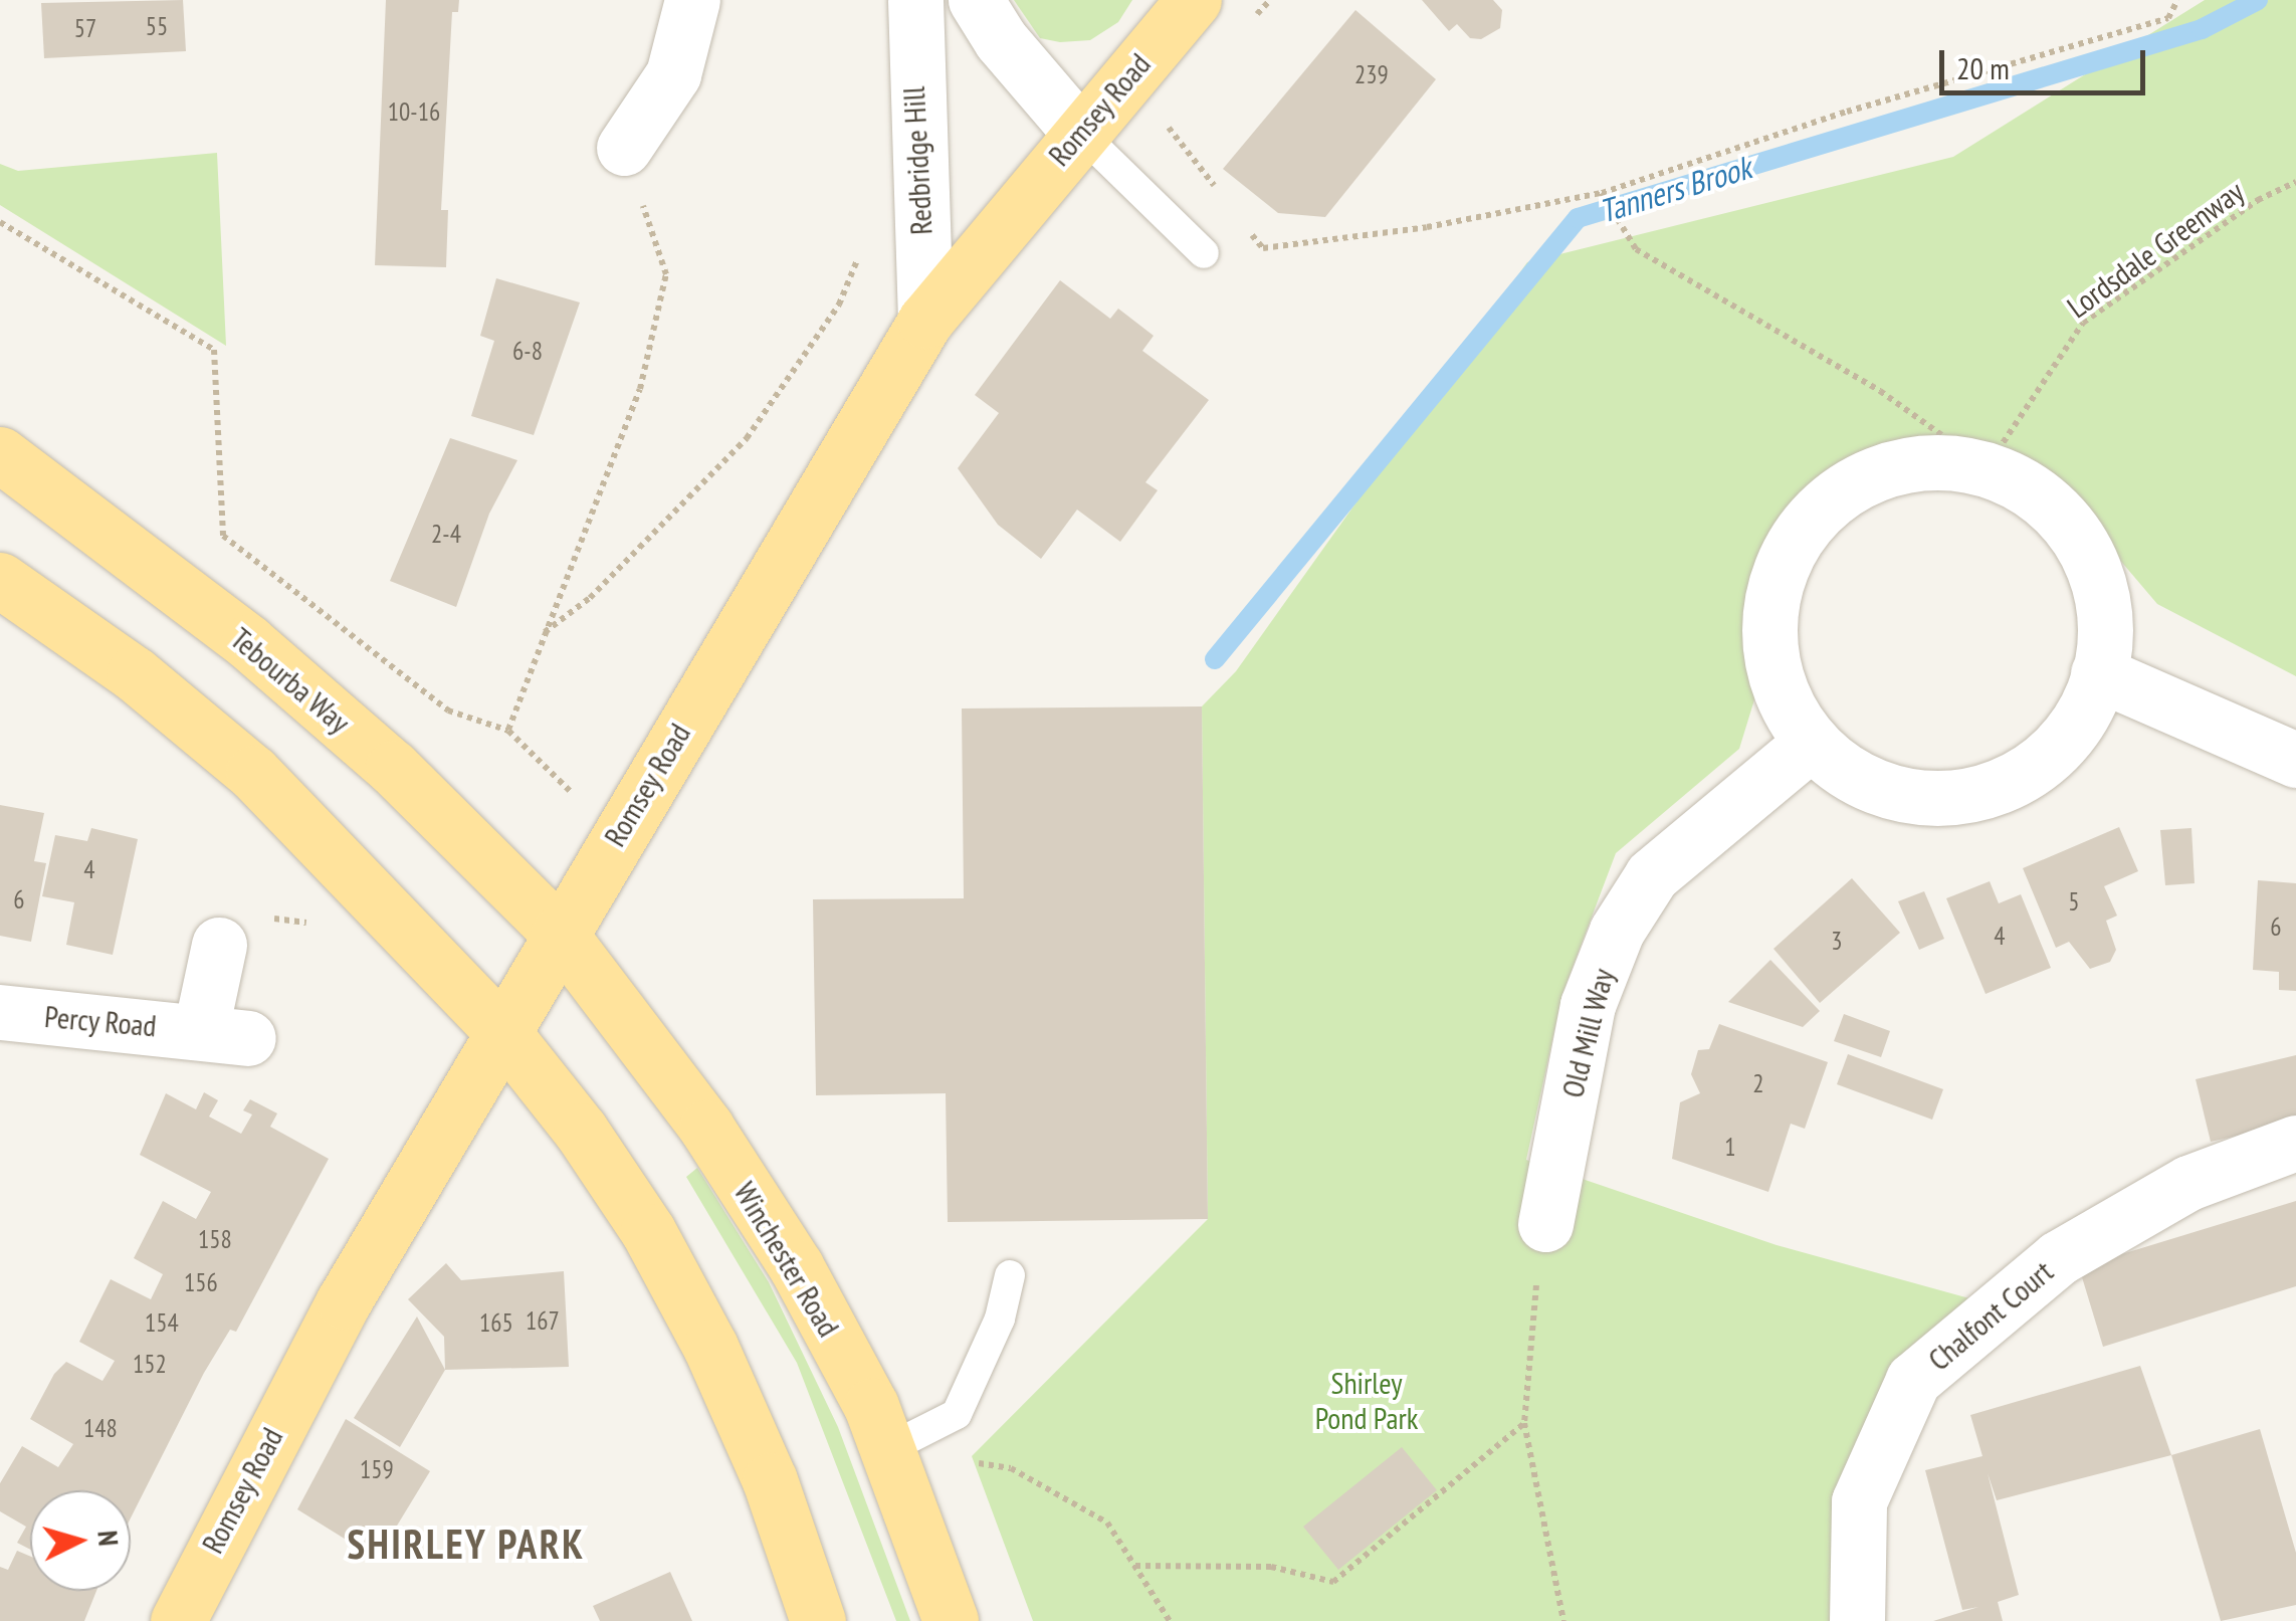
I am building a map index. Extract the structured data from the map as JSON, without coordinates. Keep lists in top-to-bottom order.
{
  "streets": {
    "main road": ["Romsey Road", "Tebourba Way", "Winchester Road"],
    "street": [
      "Redbridge Hill",
      "Percy Road",
      "Old Mill Way",
      "Chalfont Court"
    ],
    "path": ["Lordsdale Greenway"]
  },
  "crossings": [
    ["Romsey Road", "Redbridge Hill"],
    ["Romsey Road", "Tebourba Way"],
    ["Romsey Road", "Winchester Road"],
    ["Lordsdale Greenway", "Old Mill Way"],
    ["Tebourba Way", "Winchester Road"]
  ],
  "districts": ["SHIRLEY PARK"],
  "water": ["Tanners Brook"],
  "parks": ["Shirley Pond Park"],
  "house_numbers": [
    "55",
    "57",
    "239",
    "10-16",
    "6-8",
    "2-4",
    "4",
    "6",
    "5",
    "6",
    "4",
    "3",
    "2",
    "1",
    "158",
    "156",
    "167",
    "154",
    "165",
    "152",
    "148",
    "159"
  ],
  "scale_bar": "20 m",
  "north": "right"
}
